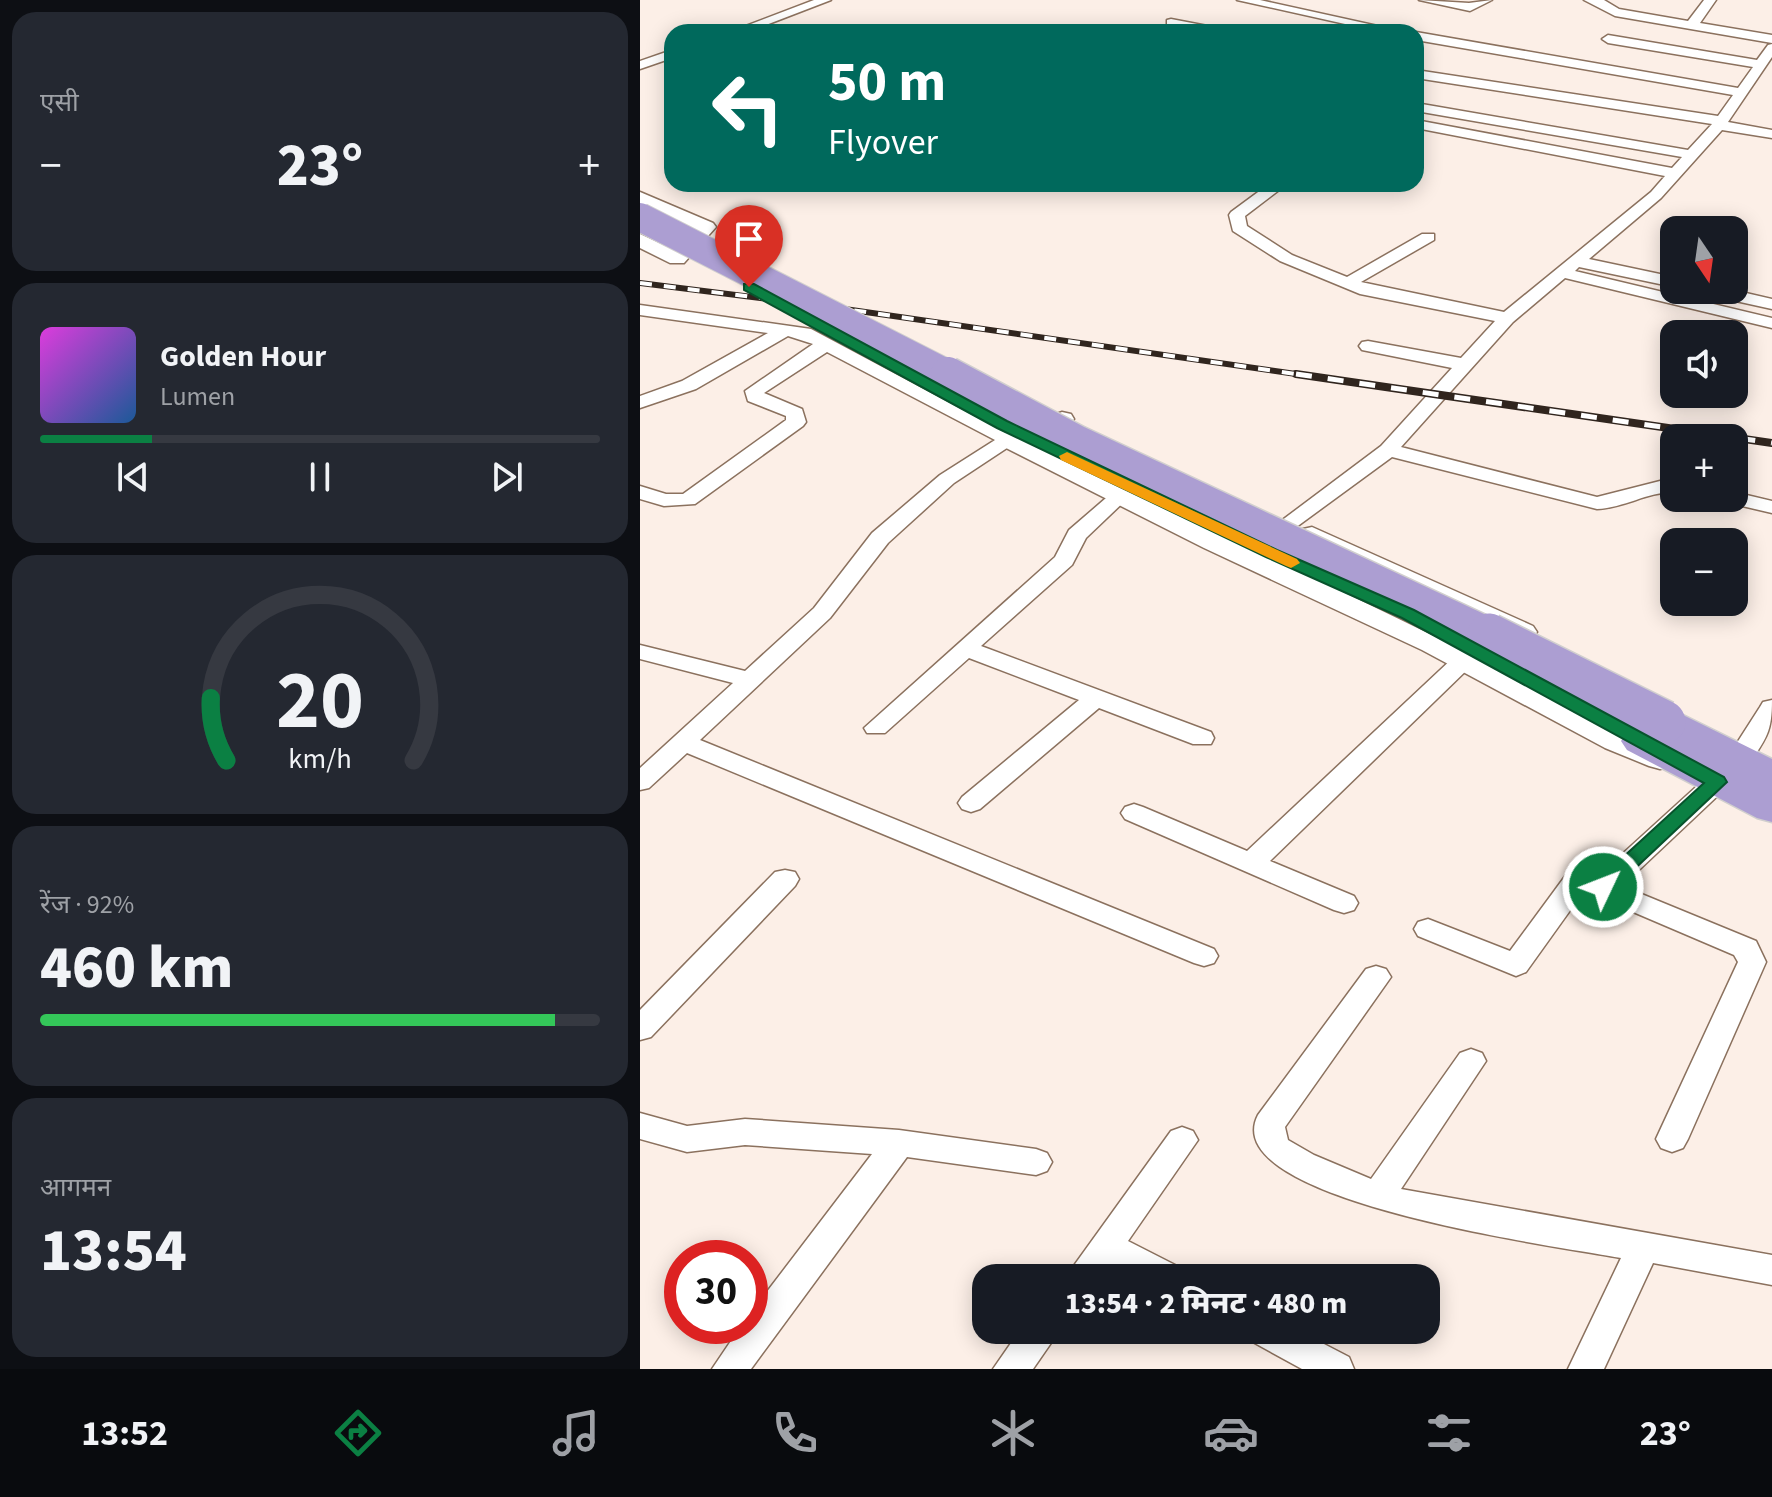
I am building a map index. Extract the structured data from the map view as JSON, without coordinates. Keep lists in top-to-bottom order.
{
  "north": "bottom",
  "page": {
    "tile": [
      "एसी",
      ["रेंज · 92%", "460 km"],
      ["आगमन", "13:54"]
    ],
    "turn": ["50 m", "Flyover"],
    "heat": ["−", "23°", "+"],
    "map_buttons": ["+", "−"],
    "song": ["Golden Hour", "Lumen"],
    "limit": "30",
    "trip": "13:54 · 2 मिनट · 480 m",
    "tabs": ["13:52", "23°"],
    "gauge": ["20", "km/h"]
  }
}
